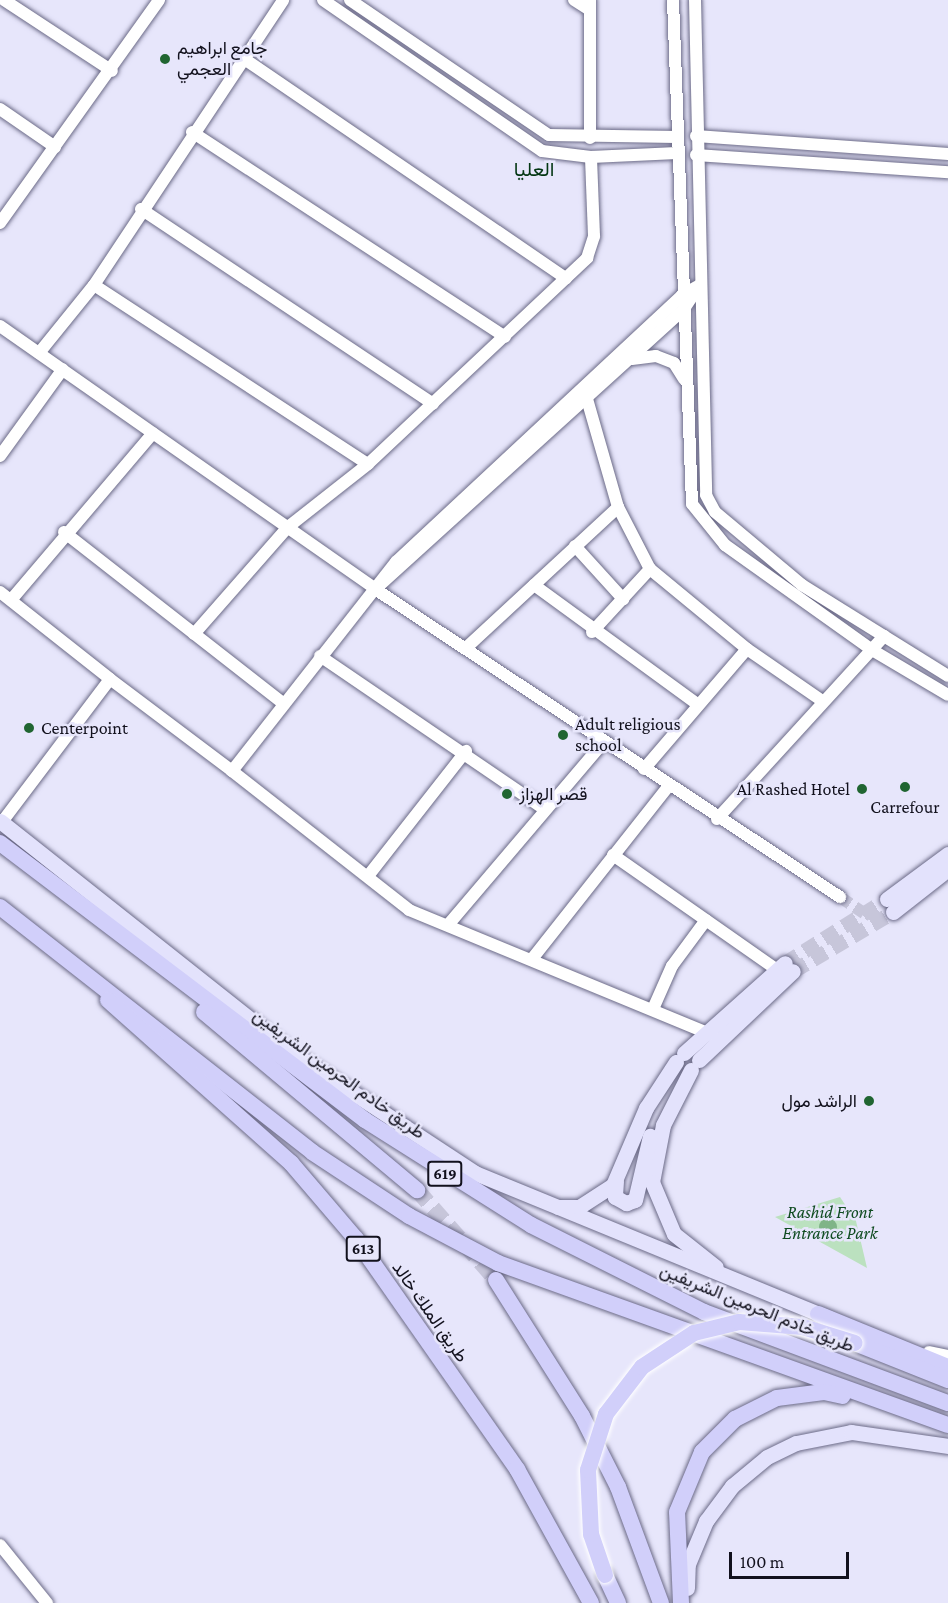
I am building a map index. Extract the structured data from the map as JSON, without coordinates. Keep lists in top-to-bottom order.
{
  "streets": {
    "highway": [
      "طريق خادم الحرمين الشريفين",
      "619",
      "613",
      "طريق الملك خالد"
    ]
  },
  "districts": ["العليا"],
  "parks": ["Rashid Front Entrance Park"],
  "places": [
    "جامع ابراهيم العجمي",
    "Centerpoint",
    "Adult religious school",
    "Carrefour",
    "Al Rashed Hotel",
    "قصر الهزاز",
    "الراشد مول"
  ],
  "scale_bar": "100 m"
}
